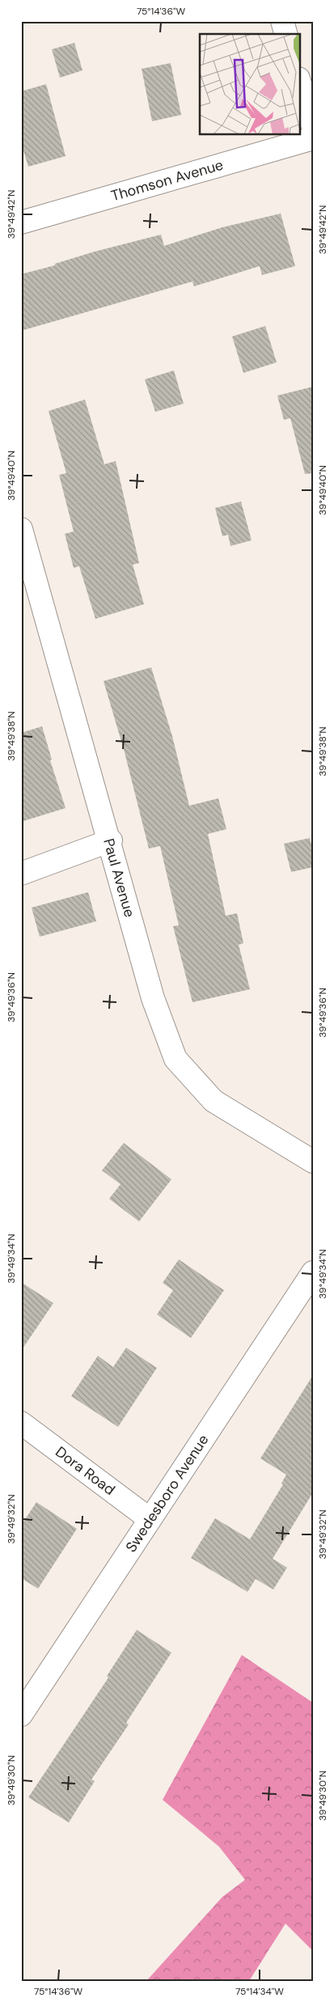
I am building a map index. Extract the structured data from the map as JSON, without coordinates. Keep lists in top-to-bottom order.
{
  "streets": {
    "street": [
      "Thomson Avenue",
      "Paul Avenue",
      "Dora Road",
      "Swedesboro Avenue"
    ]
  },
  "crossings": [
    ["Dora Road", "Swedesboro Avenue"]
  ],
  "coordinates": [
    "75°14'36\"W",
    "39°49'42\"N",
    "39°49'40\"N",
    "39°49'38\"N",
    "39°49'36\"N",
    "39°49'34\"N",
    "39°49'32\"N",
    "39°49'30\"N",
    "75°14'34\"W"
  ]
}
